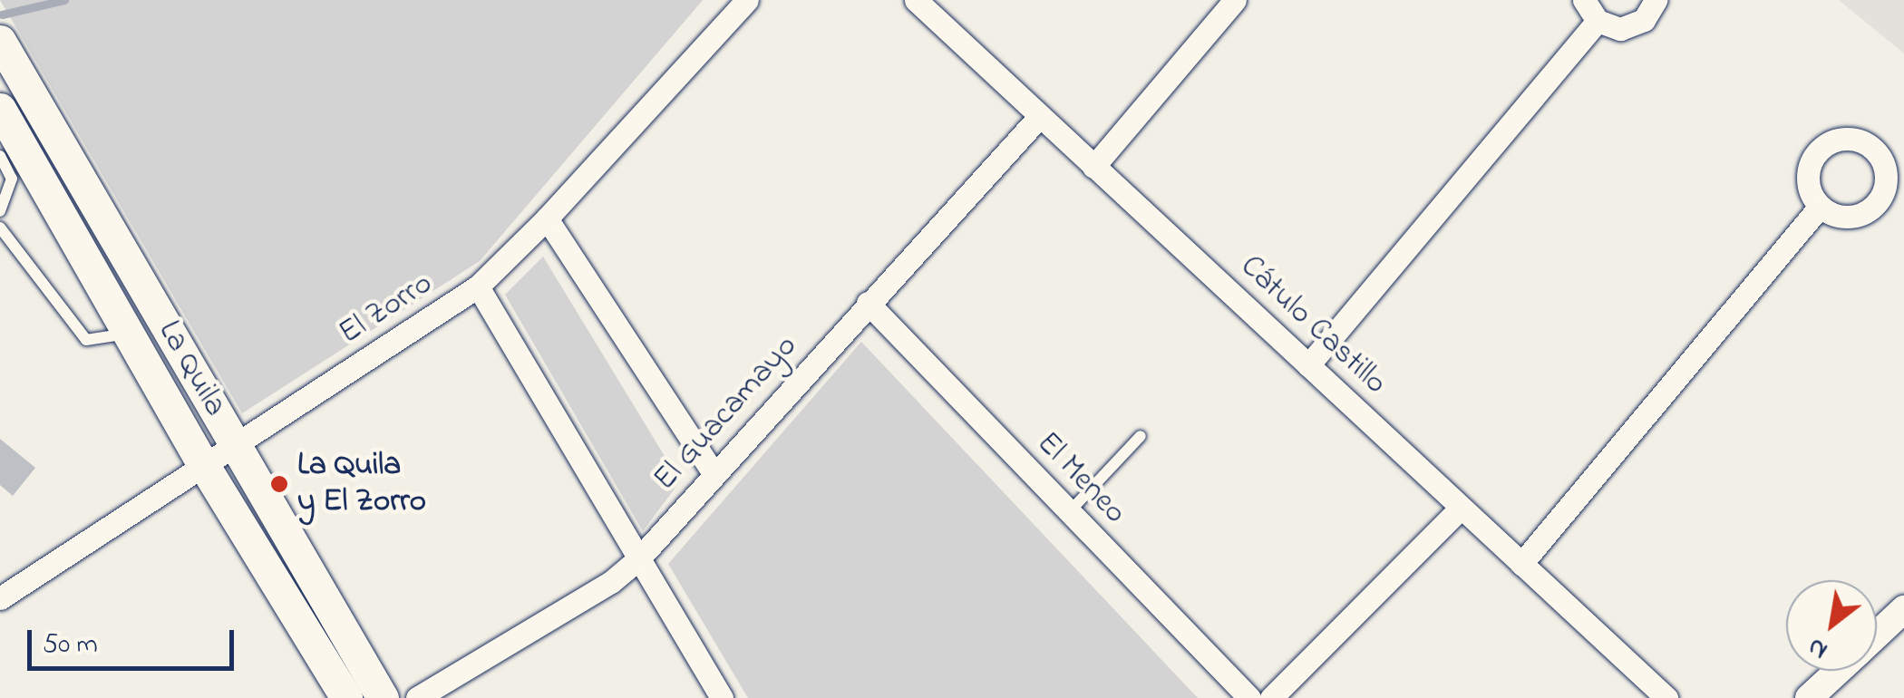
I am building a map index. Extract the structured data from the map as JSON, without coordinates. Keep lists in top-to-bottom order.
{
  "streets": {
    "main road": ["La Quila"],
    "street": [
      "El Zorro",
      "Cátulo Castillo",
      "El Guacamayo",
      "El Meneo"
    ]
  },
  "crossings": [
    ["El Zorro", "La Quila"],
    ["Cátulo Castillo", "El Guacamayo"],
    ["El Guacamayo", "El Meneo"]
  ],
  "places": ["La Quila y El Zorro"],
  "scale_bar": "50 m",
  "north": "bottom left"
}
